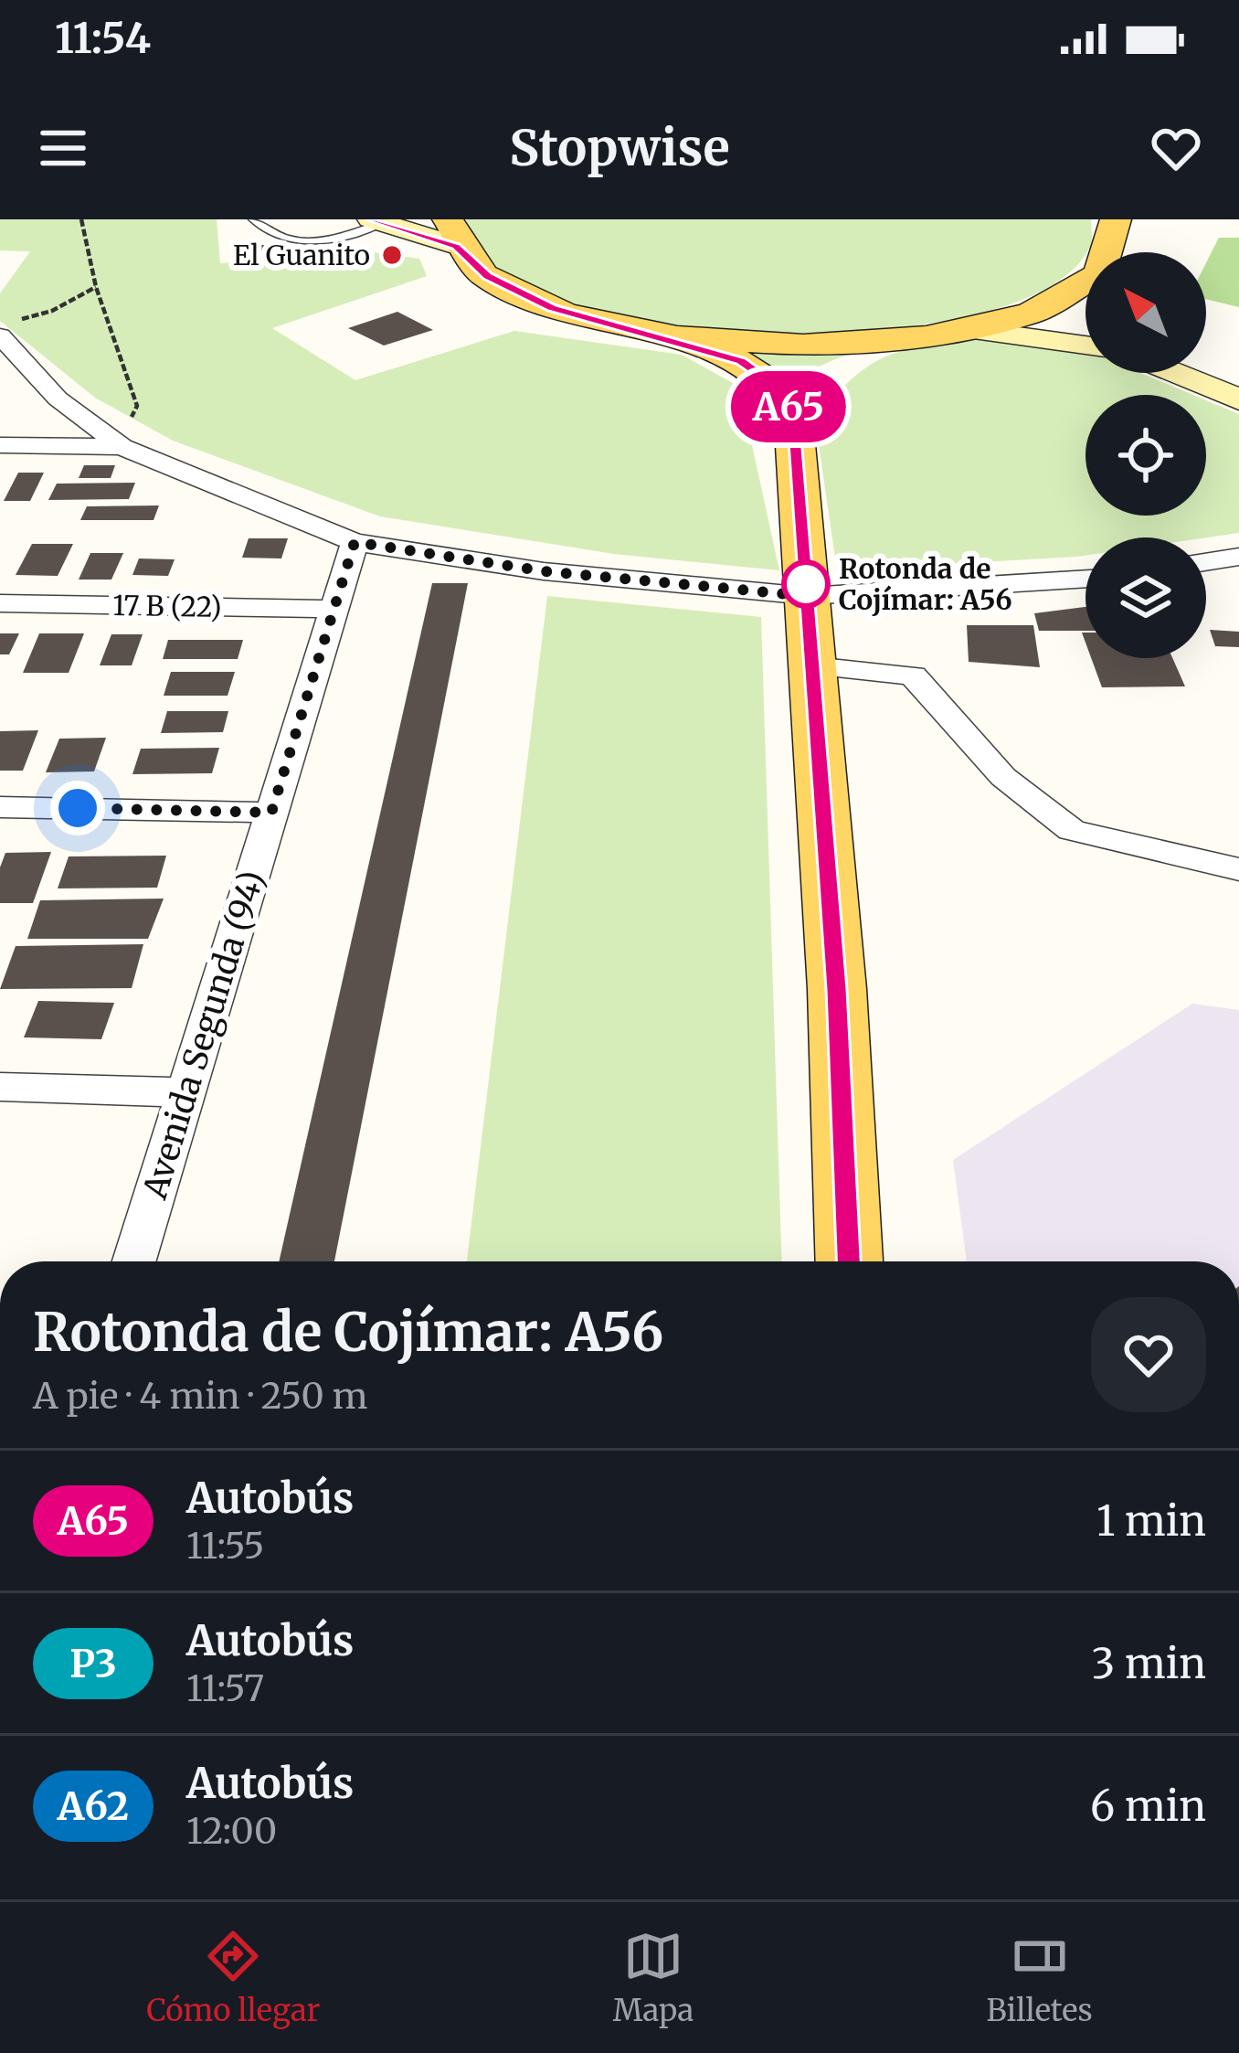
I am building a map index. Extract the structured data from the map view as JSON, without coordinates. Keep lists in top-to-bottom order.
{
  "streets": {
    "street": ["17 B (22)", "Avenida Segunda (94)"]
  },
  "crossings": [
    ["17 B (22)", "Avenida Segunda (94)"]
  ],
  "places": ["El Guanito", "Rotonda de Cojímar: A56"],
  "lines": ["bus line A65"],
  "north": "top left",
  "page": {
    "status": "11:54",
    "header": "Stopwise",
    "on_map": "A65",
    "heading": ["Rotonda de Cojímar: A56", "A pie · 4 min · 250 m"],
    "list": [
      {
        "mark": "A65",
        "name": "Autobús",
        "note": "11:55",
        "value": "1 min"
      },
      {
        "mark": "P3",
        "name": "Autobús",
        "note": "11:57",
        "value": "3 min"
      },
      {
        "mark": "A62",
        "name": "Autobús",
        "note": "12:00",
        "value": "6 min"
      }
    ],
    "tabs": ["Cómo llegar", "Mapa", "Billetes"]
  }
}
